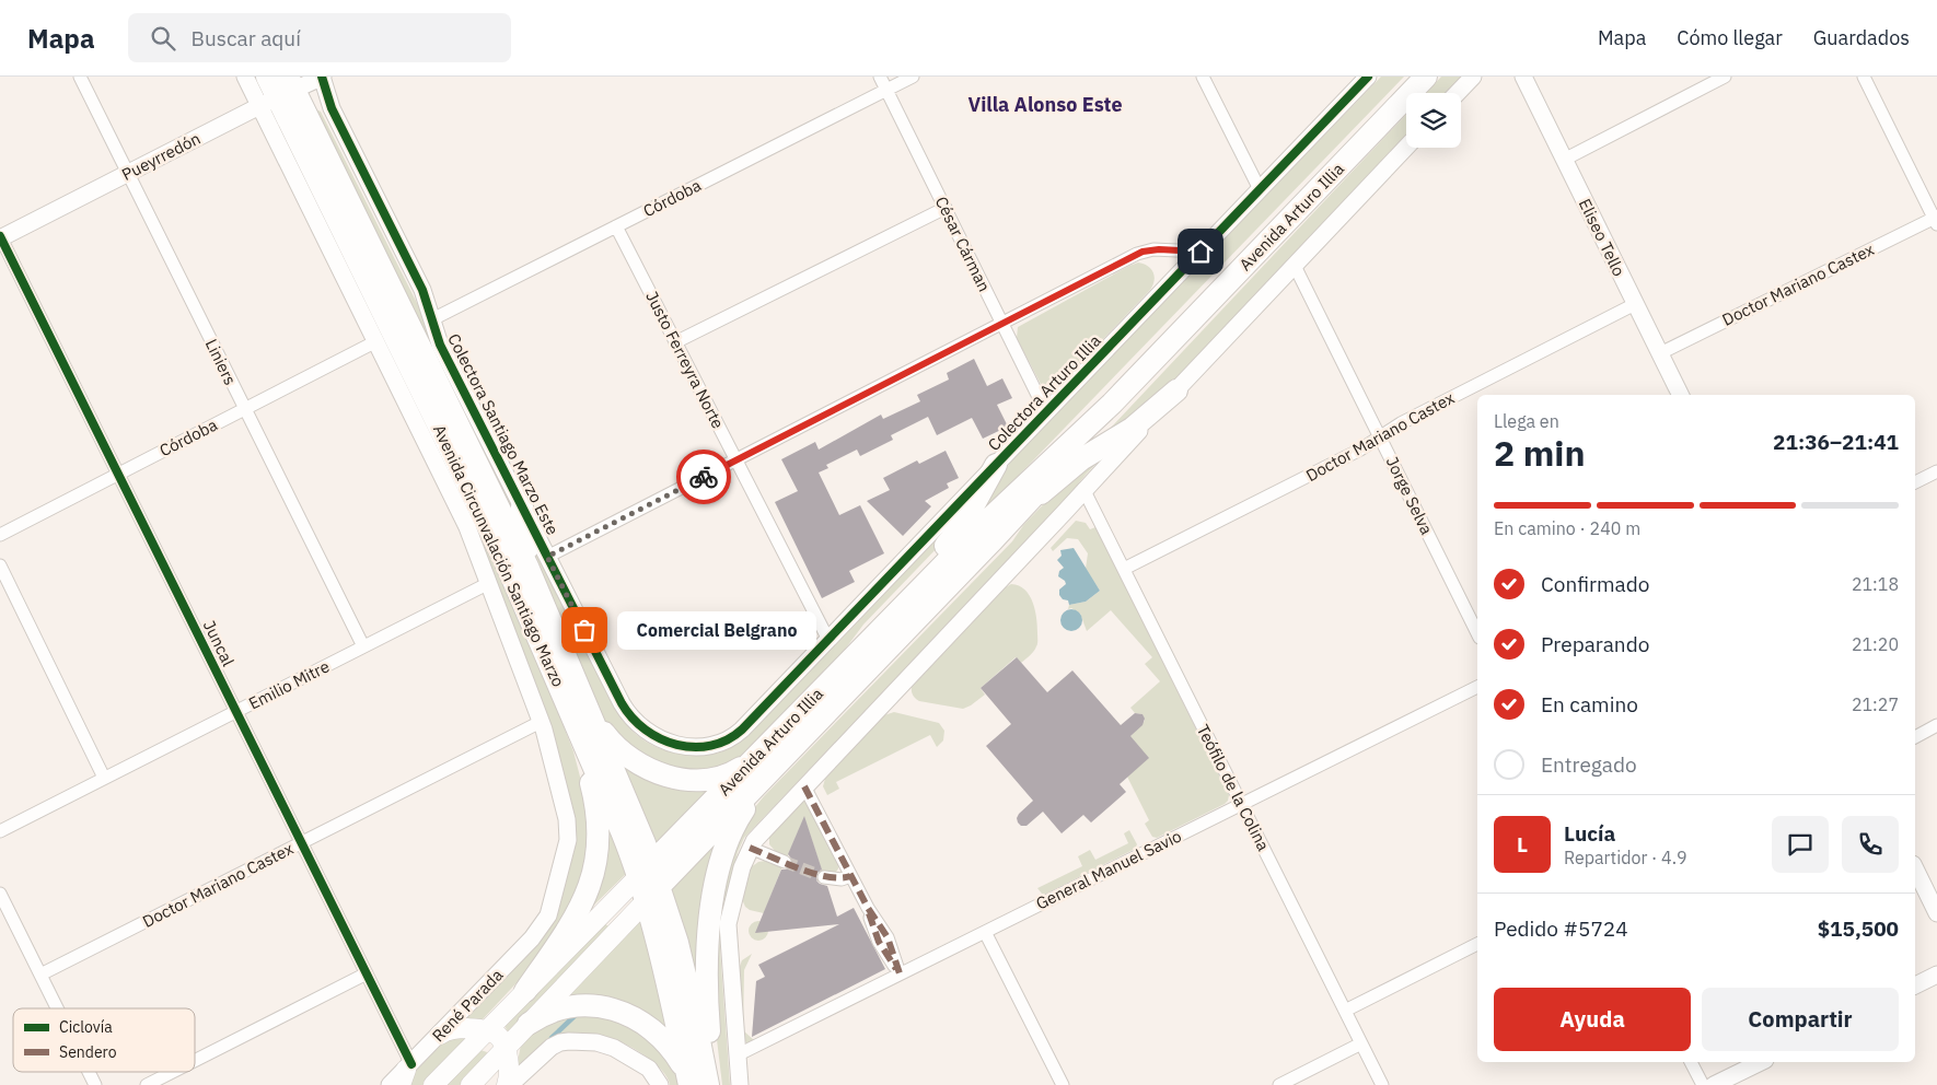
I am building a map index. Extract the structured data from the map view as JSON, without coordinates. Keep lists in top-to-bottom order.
{
  "streets": {
    "highway": ["Avenida Arturo Illia", "Avenida Circunvalación Santiago Marzo"],
    "street": [
      "Pueyrredón",
      "Córdoba",
      "Eliseo Tello",
      "César Cárman",
      "Doctor Mariano Castex",
      "Justo Ferreyra Norte",
      "Liniers",
      "Colectora Arturo Illia",
      "Colectora Santiago Marzo Este",
      "Jorge Selva",
      "Juncal",
      "Emilio Mitre",
      "Teófilo de la Colina",
      "General Manuel Savio",
      "René Parada"
    ]
  },
  "crossings": [
    ["Pueyrredón", "Liniers"],
    ["Pueyrredón", "Colectora Santiago Marzo Este"],
    ["Pueyrredón", "Avenida Circunvalación Santiago Marzo"],
    ["Pueyrredón", "Juncal"],
    ["Córdoba", "César Cárman"],
    ["Córdoba", "Justo Ferreyra Norte"],
    ["Córdoba", "Liniers"],
    ["Córdoba", "Colectora Santiago Marzo Este"],
    ["Córdoba", "Juncal"],
    ["Avenida Arturo Illia", "Avenida Circunvalación Santiago Marzo"],
    ["Eliseo Tello", "Doctor Mariano Castex"],
    ["César Cárman", "Colectora Arturo Illia"],
    ["Doctor Mariano Castex", "Jorge Selva"],
    ["Doctor Mariano Castex", "Juncal"],
    ["Doctor Mariano Castex", "Teófilo de la Colina"],
    ["Doctor Mariano Castex", "René Parada"],
    ["Justo Ferreyra Norte", "Colectora Arturo Illia"],
    ["Liniers", "Emilio Mitre"],
    ["Colectora Arturo Illia", "Colectora Santiago Marzo Este"],
    ["Juncal", "Emilio Mitre"],
    ["Juncal", "René Parada"],
    ["Teófilo de la Colina", "General Manuel Savio"]
  ],
  "districts": ["Villa Alonso Este"],
  "places": ["Comercial Belgrano"],
  "legend": ["Ciclovía", "Sendero"],
  "page": {
    "header": "Mapa",
    "search": "Buscar aquí",
    "nav": ["Mapa", "Cómo llegar", "Guardados"],
    "heading": ["2 min", "Llega en", "21:36–21:41"],
    "panel": [
      "Lucía",
      "Repartidor · 4.9",
      "Pedido #5724",
      "$15,500"
    ],
    "bar": "En camino · 240 m",
    "list": [
      ["Confirmado", "21:18"],
      ["Preparando", "21:20"],
      ["En camino", "21:27"],
      "Entregado"
    ],
    "bubble": "Comercial Belgrano",
    "round": "L",
    "buttons": ["Ayuda", "Compartir"]
  }
}
